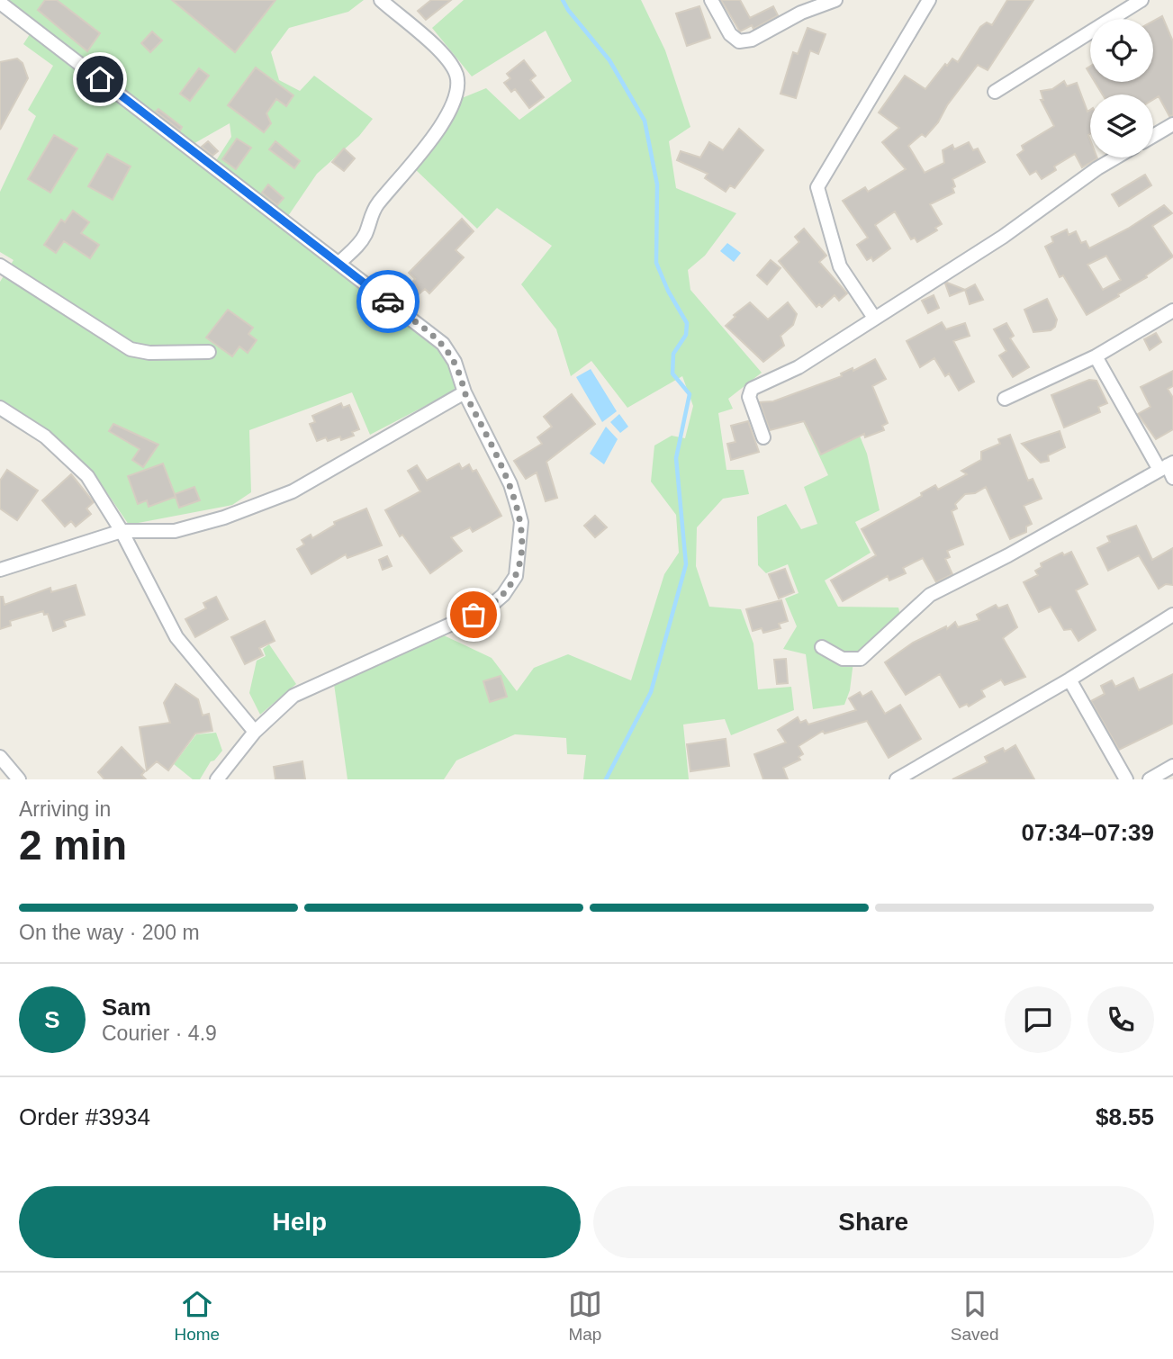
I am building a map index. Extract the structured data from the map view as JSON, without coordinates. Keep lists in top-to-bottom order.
{
  "page": {
    "heading": ["2 min", "Arriving in", "07:34–07:39"],
    "panel": [
      "Sam",
      "Courier · 4.9",
      "Order #3934",
      "$8.55"
    ],
    "bar": "On the way · 200 m",
    "round": "S",
    "buttons": ["Help", "Share"],
    "tabs": ["Home", "Map", "Saved"]
  }
}
